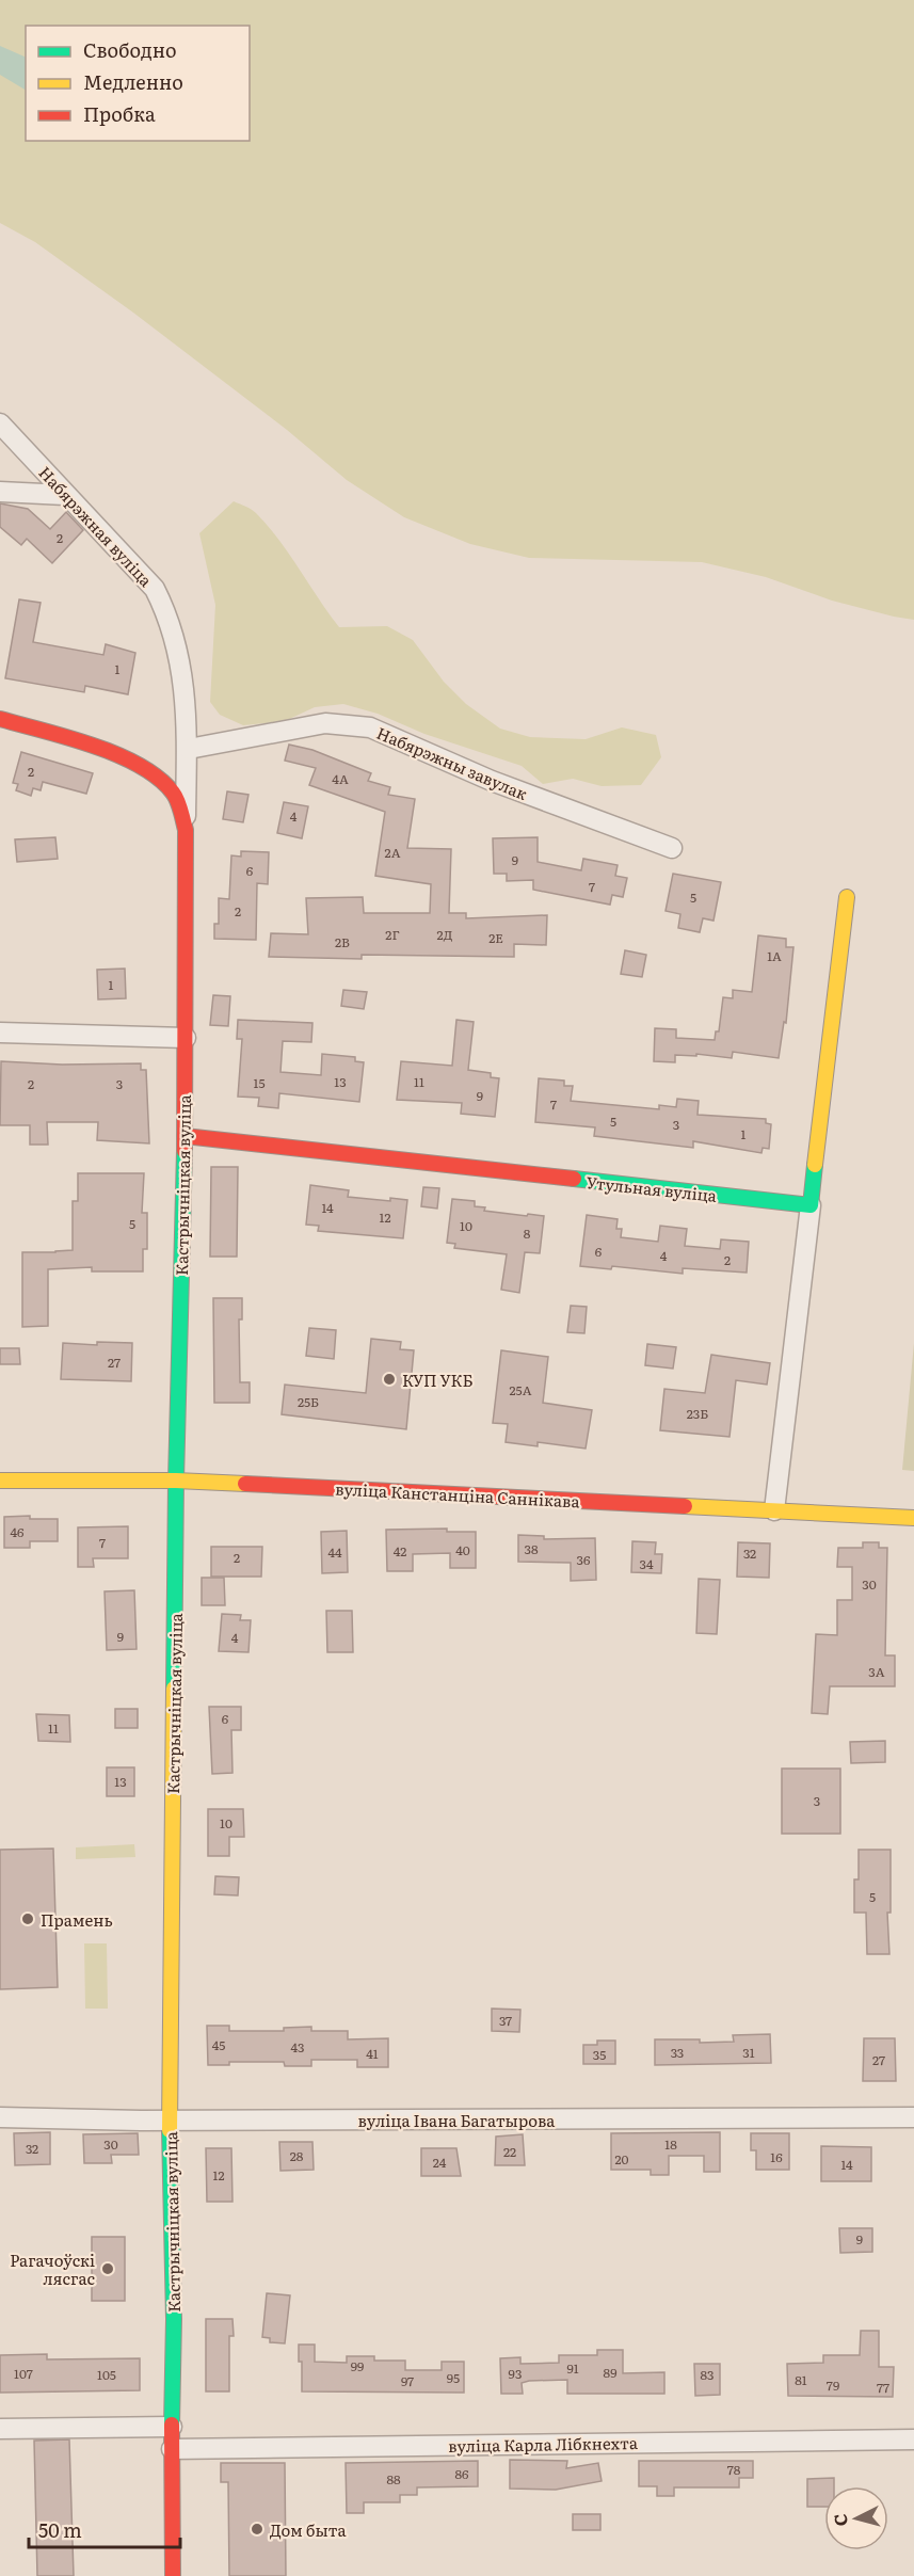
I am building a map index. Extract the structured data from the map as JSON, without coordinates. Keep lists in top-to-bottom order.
{
  "streets": {
    "main road": ["Кастрычніцкая вуліца", "Утульная вуліца", "вуліца Канстанціна Саннікава"],
    "street": [
      "Набярэжная вуліца",
      "Набярэжны завулак",
      "вуліца Івана Багатырова",
      "вуліца Карла Лібкнехта"
    ]
  },
  "crossings": [
    ["Набярэжная вуліца", "Набярэжны завулак"],
    ["Набярэжная вуліца", "Кастрычніцкая вуліца"],
    ["Кастрычніцкая вуліца", "Утульная вуліца"],
    ["Кастрычніцкая вуліца", "вуліца Канстанціна Саннікава"],
    ["Кастрычніцкая вуліца", "вуліца Івана Багатырова"],
    ["Кастрычніцкая вуліца", "вуліца Карла Лібкнехта"]
  ],
  "places": [
    "КУП УКБ",
    "Прамень",
    "Рагачоўскі лясгас",
    "Дом быта"
  ],
  "house_numbers": [
    "2",
    "1",
    "2",
    "4А",
    "4",
    "2А",
    "9",
    "6",
    "7",
    "5",
    "2",
    "2Г",
    "2Д",
    "2Е",
    "2В",
    "1А",
    "1",
    "13",
    "11",
    "15",
    "2",
    "3",
    "9",
    "7",
    "5",
    "3",
    "1",
    "14",
    "12",
    "5",
    "10",
    "8",
    "6",
    "4",
    "2",
    "27",
    "25А",
    "25Б",
    "23Б",
    "46",
    "7",
    "38",
    "40",
    "42",
    "44",
    "32",
    "2",
    "36",
    "34",
    "30",
    "9",
    "4",
    "3А",
    "6",
    "11",
    "13",
    "3",
    "10",
    "5",
    "37",
    "45",
    "43",
    "33",
    "31",
    "41",
    "35",
    "27",
    "30",
    "18",
    "32",
    "22",
    "28",
    "16",
    "20",
    "24",
    "14",
    "12",
    "9",
    "99",
    "91",
    "89",
    "107",
    "93",
    "105",
    "83",
    "95",
    "81",
    "97",
    "79",
    "77",
    "78",
    "86",
    "88"
  ],
  "legend": ["Свободно", "Медленно", "Пробка"],
  "scale_bar": "50 m",
  "north": "left"
}
